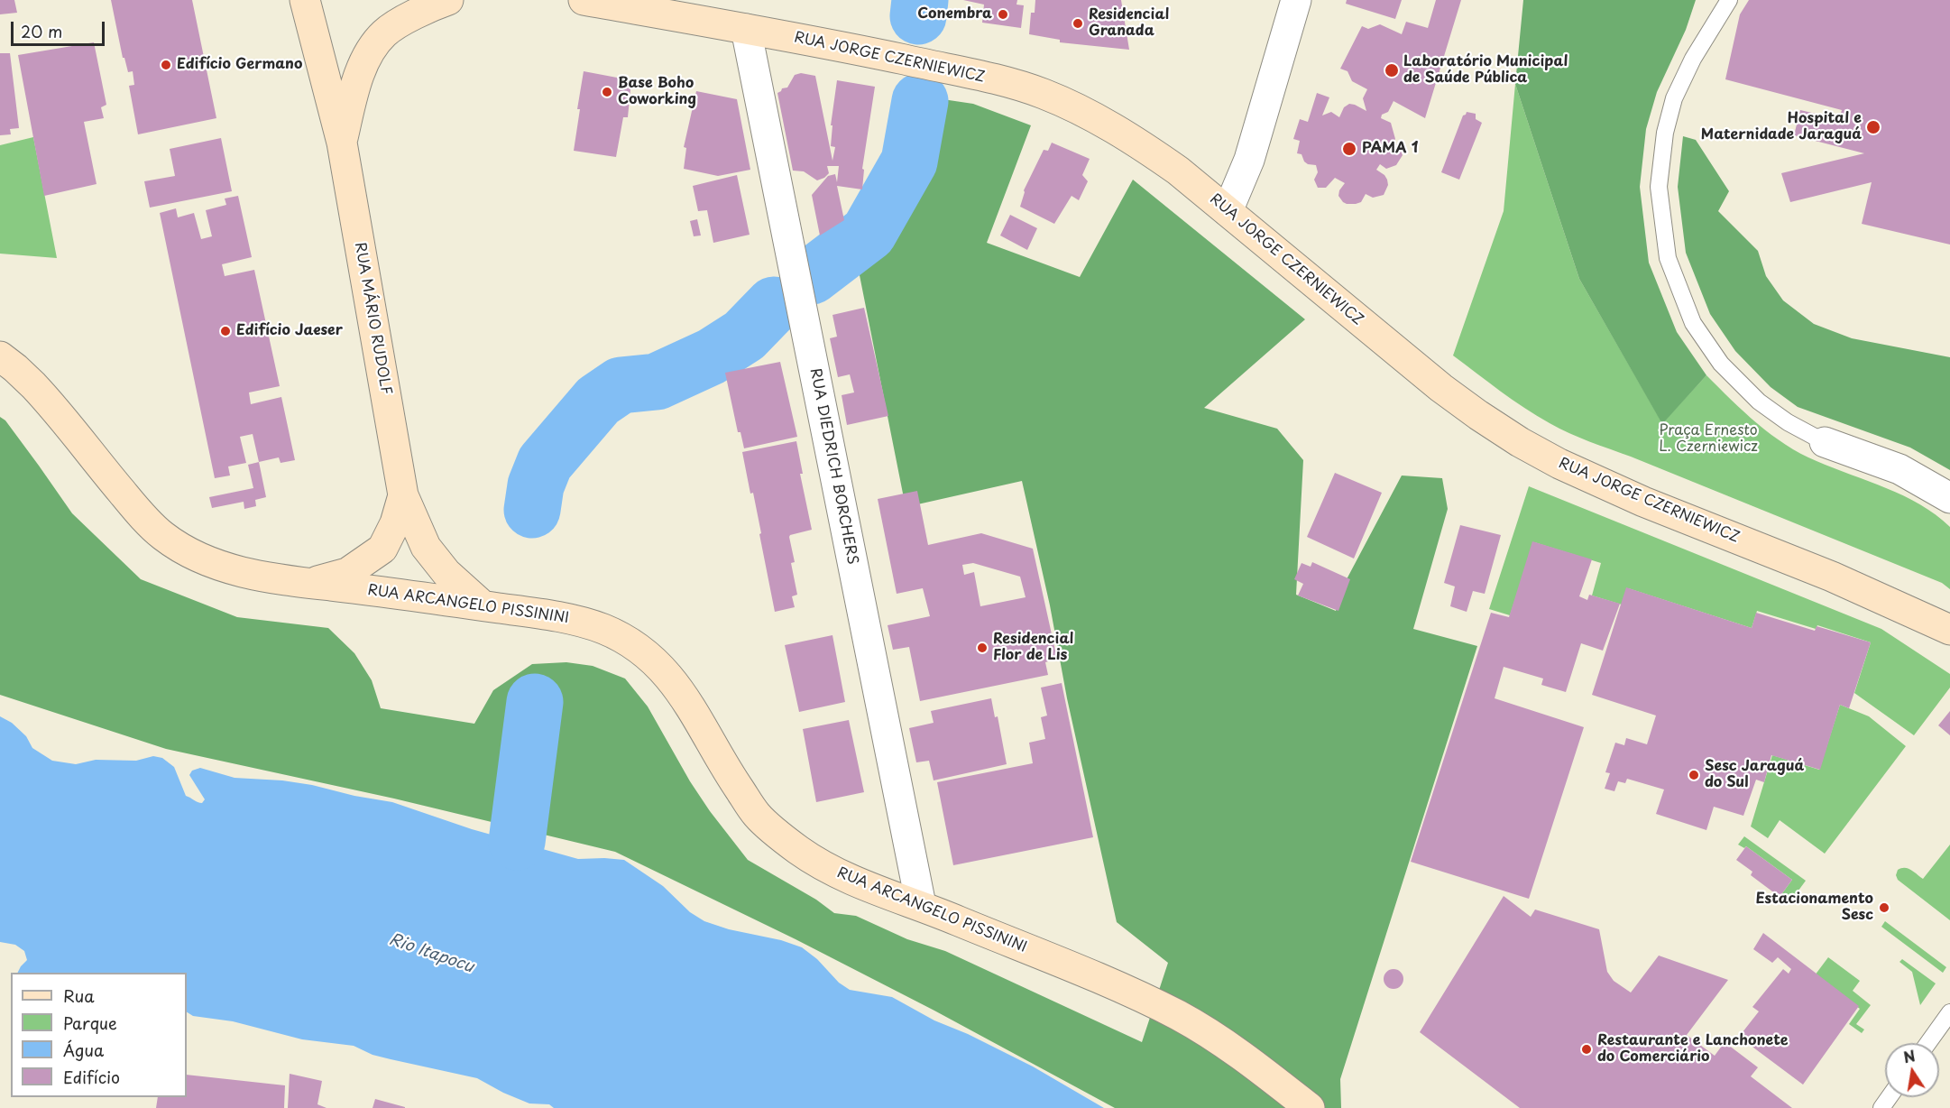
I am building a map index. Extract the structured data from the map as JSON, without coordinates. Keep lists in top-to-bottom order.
{
  "streets": {
    "main road": ["RUA JORGE CZERNIEWICZ", "RUA MÁRIO RUDOLF", "RUA ARCANGELO PISSININI"],
    "street": ["RUA DIEDRICH BORCHERS"]
  },
  "crossings": [
    ["RUA JORGE CZERNIEWICZ", "RUA DIEDRICH BORCHERS"],
    ["RUA MÁRIO RUDOLF", "RUA ARCANGELO PISSININI"],
    ["RUA DIEDRICH BORCHERS", "RUA ARCANGELO PISSININI"]
  ],
  "water": ["Rio Itapocu"],
  "parks": ["Praça Ernesto L. Czerniewicz"],
  "places": [
    "Conembra",
    "Residencial Granada",
    "Edifício Germano",
    "Laboratório Municipal de Saúde Pública",
    "Base Boho Coworking",
    "Hospital e Maternidade Jaraguá",
    "PAMA 1",
    "Edifício Jaeser",
    "Residencial Flor de Lis",
    "Sesc Jaraguá do Sul",
    "Estacionamento Sesc",
    "Restaurante e Lanchonete do Comerciário"
  ],
  "legend": [
    "Rua",
    "Parque",
    "Água",
    "Edifício"
  ],
  "scale_bar": "20 m",
  "north": "top"
}
